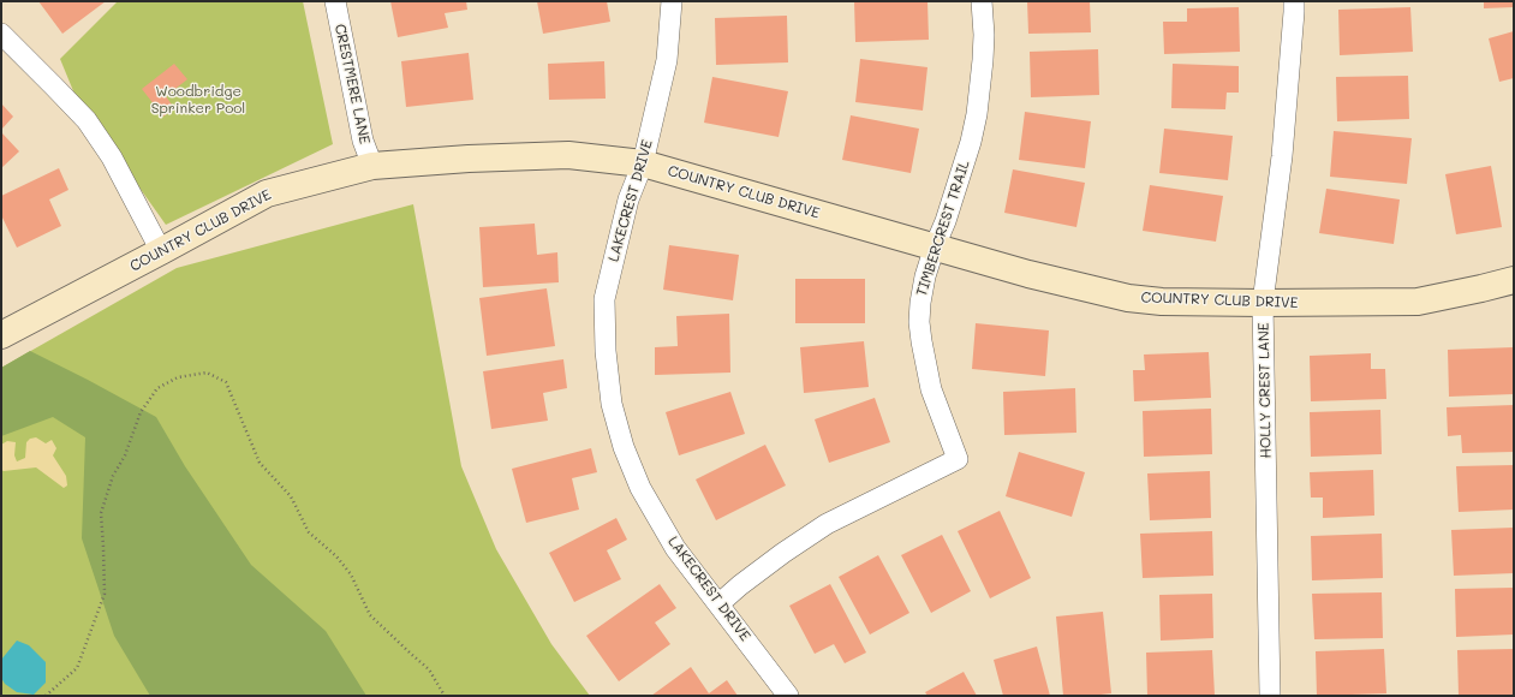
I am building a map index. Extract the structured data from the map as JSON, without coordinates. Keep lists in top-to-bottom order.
{
  "streets": {
    "street": [
      "CRESTMERE LANE",
      "COUNTRY CLUB DRIVE",
      "LAKECREST DRIVE",
      "TIMBERCREST TRAIL",
      "HOLLY CREST LANE"
    ]
  },
  "crossings": [
    ["CRESTMERE LANE", "COUNTRY CLUB DRIVE"],
    ["COUNTRY CLUB DRIVE", "LAKECREST DRIVE"],
    ["COUNTRY CLUB DRIVE", "TIMBERCREST TRAIL"],
    ["COUNTRY CLUB DRIVE", "HOLLY CREST LANE"],
    ["LAKECREST DRIVE", "TIMBERCREST TRAIL"]
  ],
  "parks": ["Woodbridge Sprinker Pool"]
}
